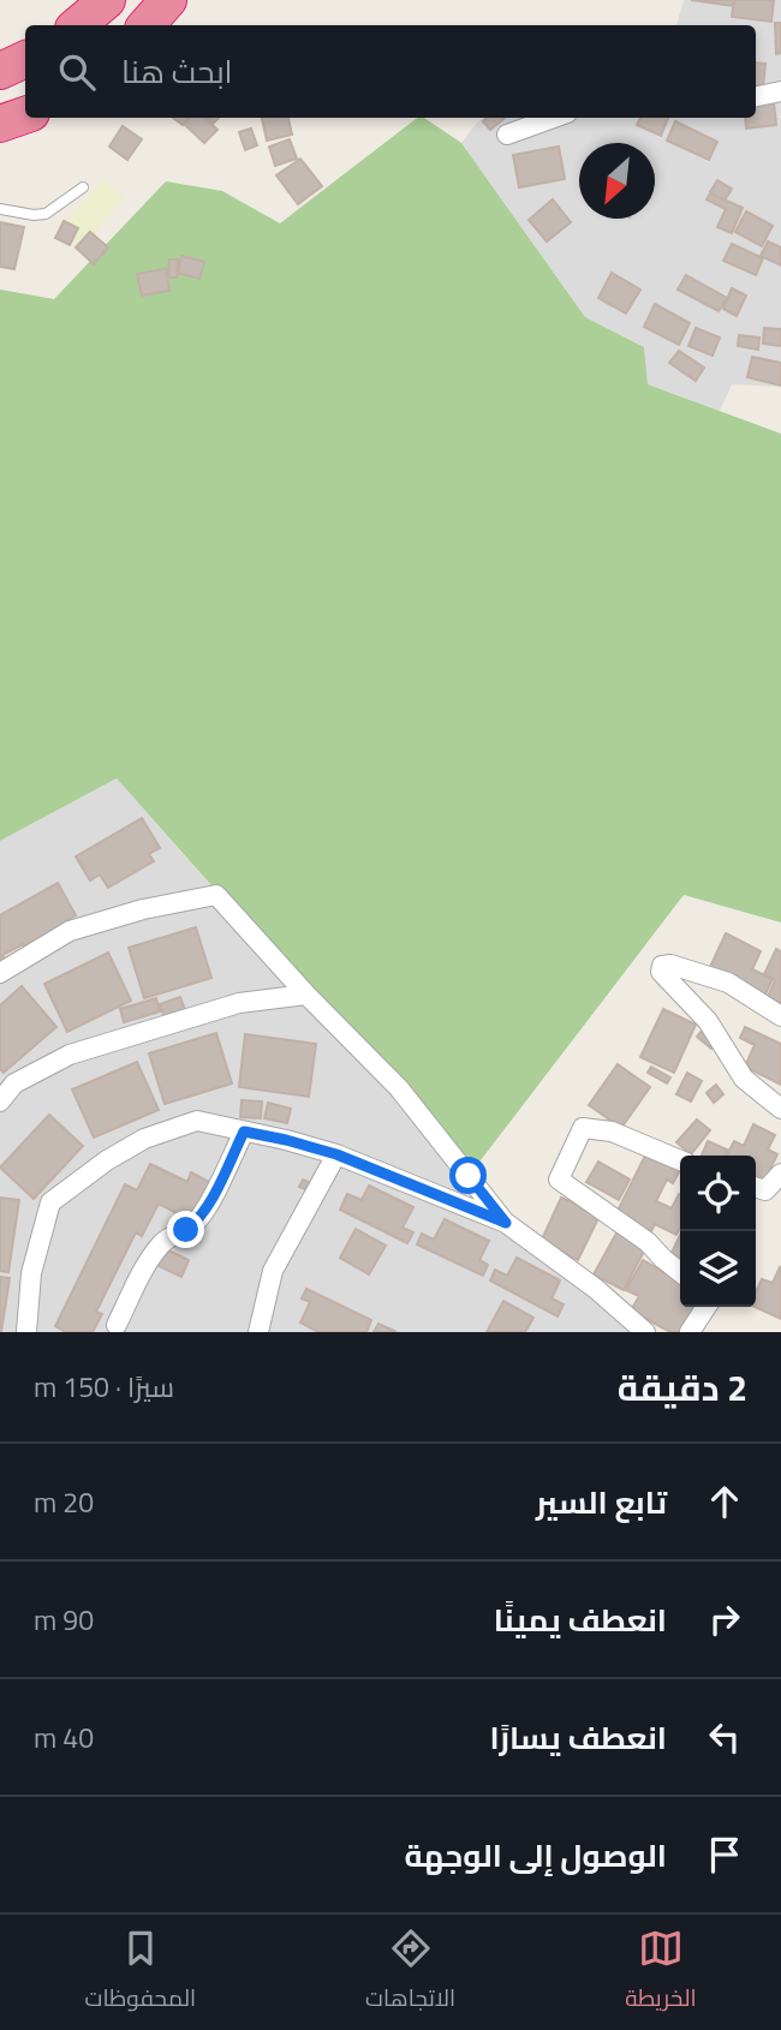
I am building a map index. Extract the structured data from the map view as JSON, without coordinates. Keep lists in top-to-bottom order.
{
  "north": "bottom left",
  "page": {
    "search": "ابحث هنا",
    "heading": ["2 دقيقة", "سيرًا · 150 m"],
    "list": [
      ["تابع السير", "20 m"],
      ["انعطف يمينًا", "90 m"],
      ["انعطف يسارًا", "40 m"],
      "الوصول إلى الوجهة"
    ],
    "nav": ["الخريطة", "الاتجاهات", "المحفوظات"]
  }
}
